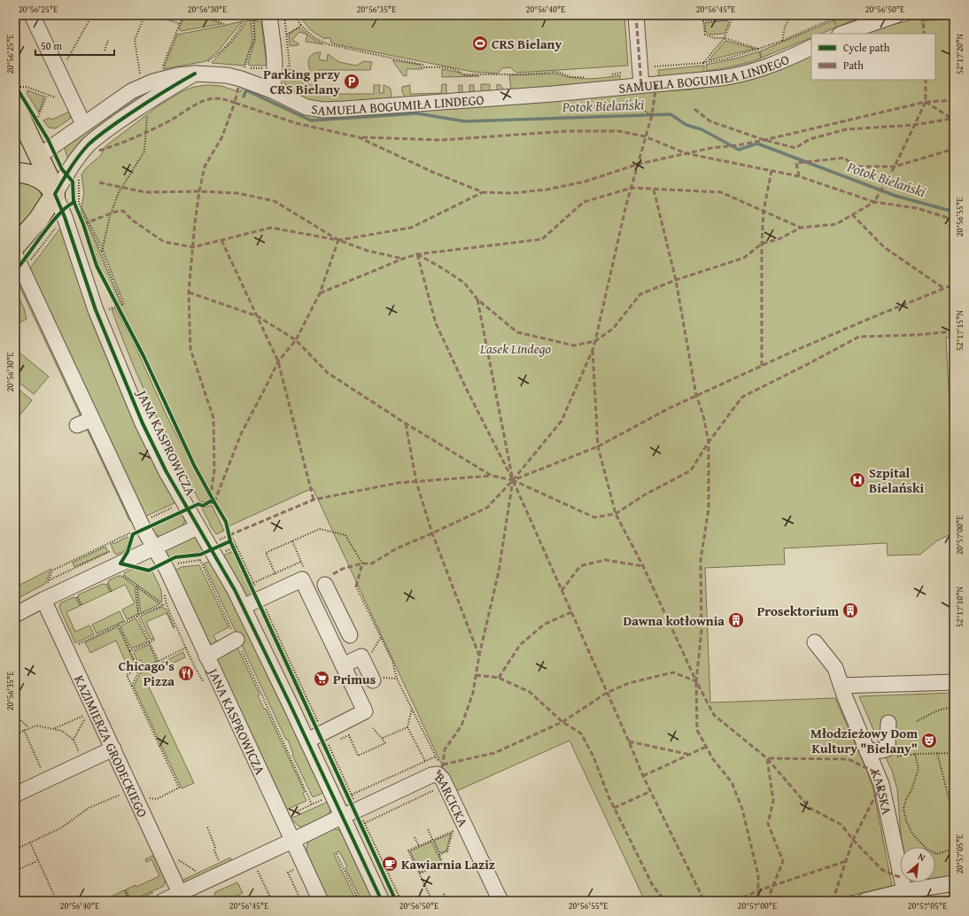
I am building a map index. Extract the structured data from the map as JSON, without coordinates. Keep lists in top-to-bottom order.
{
  "streets": {
    "street": [
      "SAMUELA BOGUMIŁA LINDEGO",
      "JANA KASPROWICZA",
      "KAZIMIERZA GRODECKIEGO",
      "KARSKA",
      "BARCICKA"
    ]
  },
  "crossings": [
    ["JANA KASPROWICZA", "BARCICKA"]
  ],
  "water": ["Potok Bielański"],
  "parks": ["Lasek Lindego"],
  "places": {
    "sports": ["CRS Bielany"],
    "parking": ["Parking przy CRS Bielany"],
    "hospital": ["Szpital Bielański"],
    "building": ["Prosektorium", "Dawna kotłownia"],
    "restaurant": ["Chicago's Pizza"],
    "supermarket": ["Primus"],
    "theatre": ["Młodzieżowy Dom Kultury \"Bielany\""],
    "cafe": ["Kawiarnia Laziz"]
  },
  "legend": ["Cycle path", "Path"],
  "scale_bar": "50 m",
  "north": "top right",
  "coordinates": [
    "20°56'25\"E",
    "20°56'30\"E",
    "20°56'35\"E",
    "20°56'40\"E",
    "20°56'45\"E",
    "20°56'50\"E",
    "52°17'20\"N",
    "20°56'55\"E",
    "52°17'15\"N",
    "20°57'00\"E",
    "52°17'10\"N",
    "20°57'05\"E"
  ]
}
